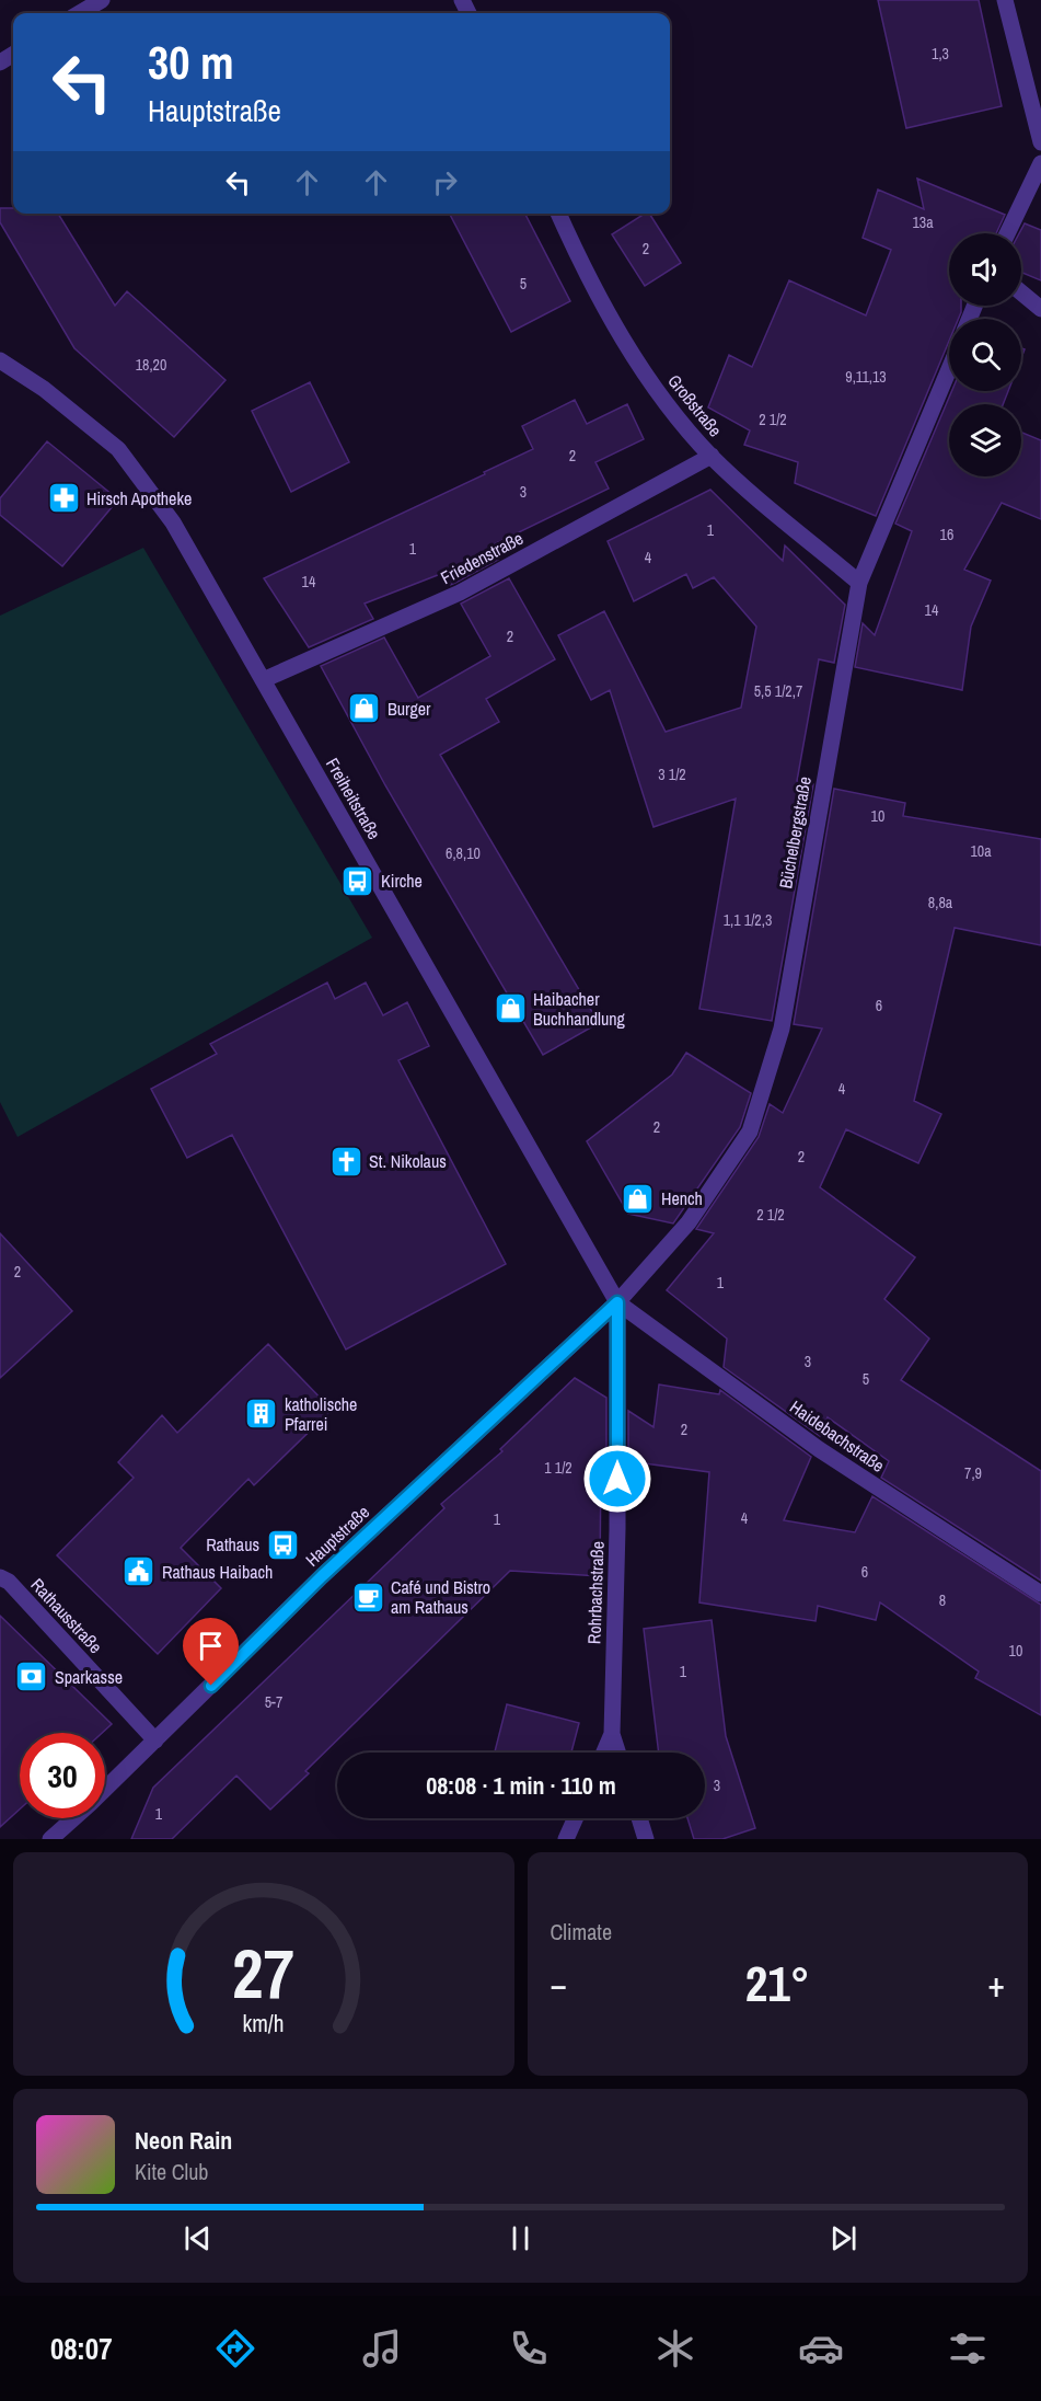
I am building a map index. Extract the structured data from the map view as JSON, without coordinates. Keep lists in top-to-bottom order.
{
  "streets": {
    "street": [
      "Großstraße",
      "Friedenstraße",
      "Freiheitstraße",
      "Büchelbergstraße",
      "Haidebachstraße",
      "Hauptstraße",
      "Rohrbachstraße",
      "Rathausstraße"
    ]
  },
  "crossings": [
    ["Großstraße", "Friedenstraße"],
    ["Großstraße", "Büchelbergstraße"],
    ["Friedenstraße", "Freiheitstraße"],
    ["Freiheitstraße", "Büchelbergstraße"],
    ["Freiheitstraße", "Haidebachstraße"],
    ["Freiheitstraße", "Hauptstraße"],
    ["Freiheitstraße", "Rohrbachstraße"],
    ["Büchelbergstraße", "Haidebachstraße"],
    ["Büchelbergstraße", "Hauptstraße"],
    ["Büchelbergstraße", "Rohrbachstraße"],
    ["Haidebachstraße", "Hauptstraße"],
    ["Haidebachstraße", "Rohrbachstraße"],
    ["Hauptstraße", "Rohrbachstraße"],
    ["Hauptstraße", "Rathausstraße"]
  ],
  "places": {
    "pharmacy": ["Hirsch Apotheke"],
    "shop": ["Burger", "Haibacher Buchhandlung", "Hench"],
    "bus stop": ["Kirche", "Rathaus"],
    "church": ["St. Nikolaus"],
    "building": ["katholische Pfarrei"],
    "public building": ["Rathaus Haibach"],
    "cafe": ["Café und Bistro am Rathaus"],
    "bank": ["Sparkasse"]
  },
  "house_numbers": [
    "1,3",
    "13a",
    "2",
    "5",
    "18,20",
    "9,11,13",
    "2 1/2",
    "2",
    "3",
    "1",
    "16",
    "1",
    "4",
    "14",
    "14",
    "2",
    "5,5 1/2,7",
    "3 1/2",
    "10",
    "10a",
    "6,8,10",
    "8,8a",
    "1,1 1/2,3",
    "6",
    "4",
    "2",
    "2",
    "2 1/2",
    "2",
    "1",
    "3",
    "5",
    "2",
    "1 1/2",
    "7,9",
    "4",
    "1",
    "6",
    "8",
    "10",
    "1",
    "5-7",
    "3",
    "1"
  ],
  "page": {
    "turn": ["30 m", "Hauptstraße"],
    "limit": "30",
    "trip": "08:08 · 1 min · 110 m",
    "tile": "Climate",
    "heat": ["−", "21°", "+"],
    "song": ["Neon Rain", "Kite Club"],
    "tabs": "08:07",
    "gauge": ["27", "km/h"]
  }
}
